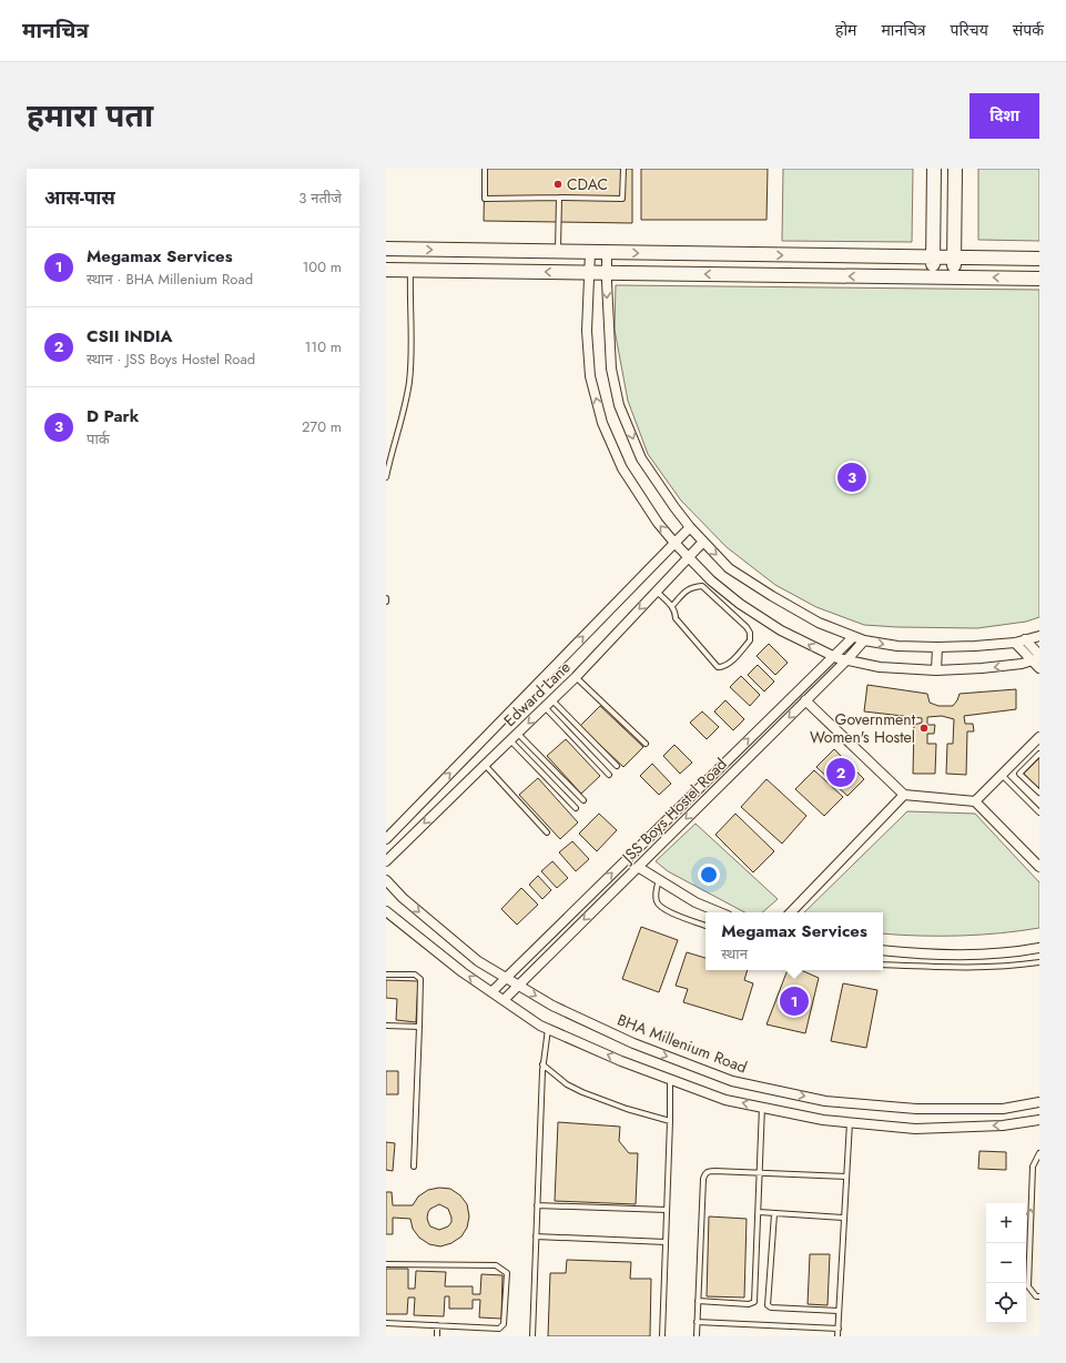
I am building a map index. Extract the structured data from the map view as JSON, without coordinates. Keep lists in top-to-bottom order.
{
  "streets": {
    "street": ["Edward Lane", "JSS Boys Hostel Road", "BHA Millenium Road"]
  },
  "crossings": [
    ["JSS Boys Hostel Road", "BHA Millenium Road"]
  ],
  "places": ["CDAC", "Government Women's Hostel"],
  "page": {
    "header": "मानचित्र",
    "nav": [
      "होम",
      "मानचित्र",
      "परिचय",
      "संपर्क"
    ],
    "title": "हमारा पता",
    "buttons": "दिशा",
    "heading": ["आस-पास", "3 नतीजे"],
    "list": [
      {
        "mark": "1",
        "name": "Megamax Services",
        "note": "स्थान · BHA Millenium Road",
        "value": "100 m"
      },
      {
        "mark": "2",
        "name": "CSII INDIA",
        "note": "स्थान · JSS Boys Hostel Road",
        "value": "110 m"
      },
      {
        "mark": "3",
        "name": "D Park",
        "note": "पार्क",
        "value": "270 m"
      }
    ],
    "pins": ["3", "2", "1"],
    "popup": ["Megamax Services", "स्थान"],
    "map_buttons": ["+", "−"]
  }
}
